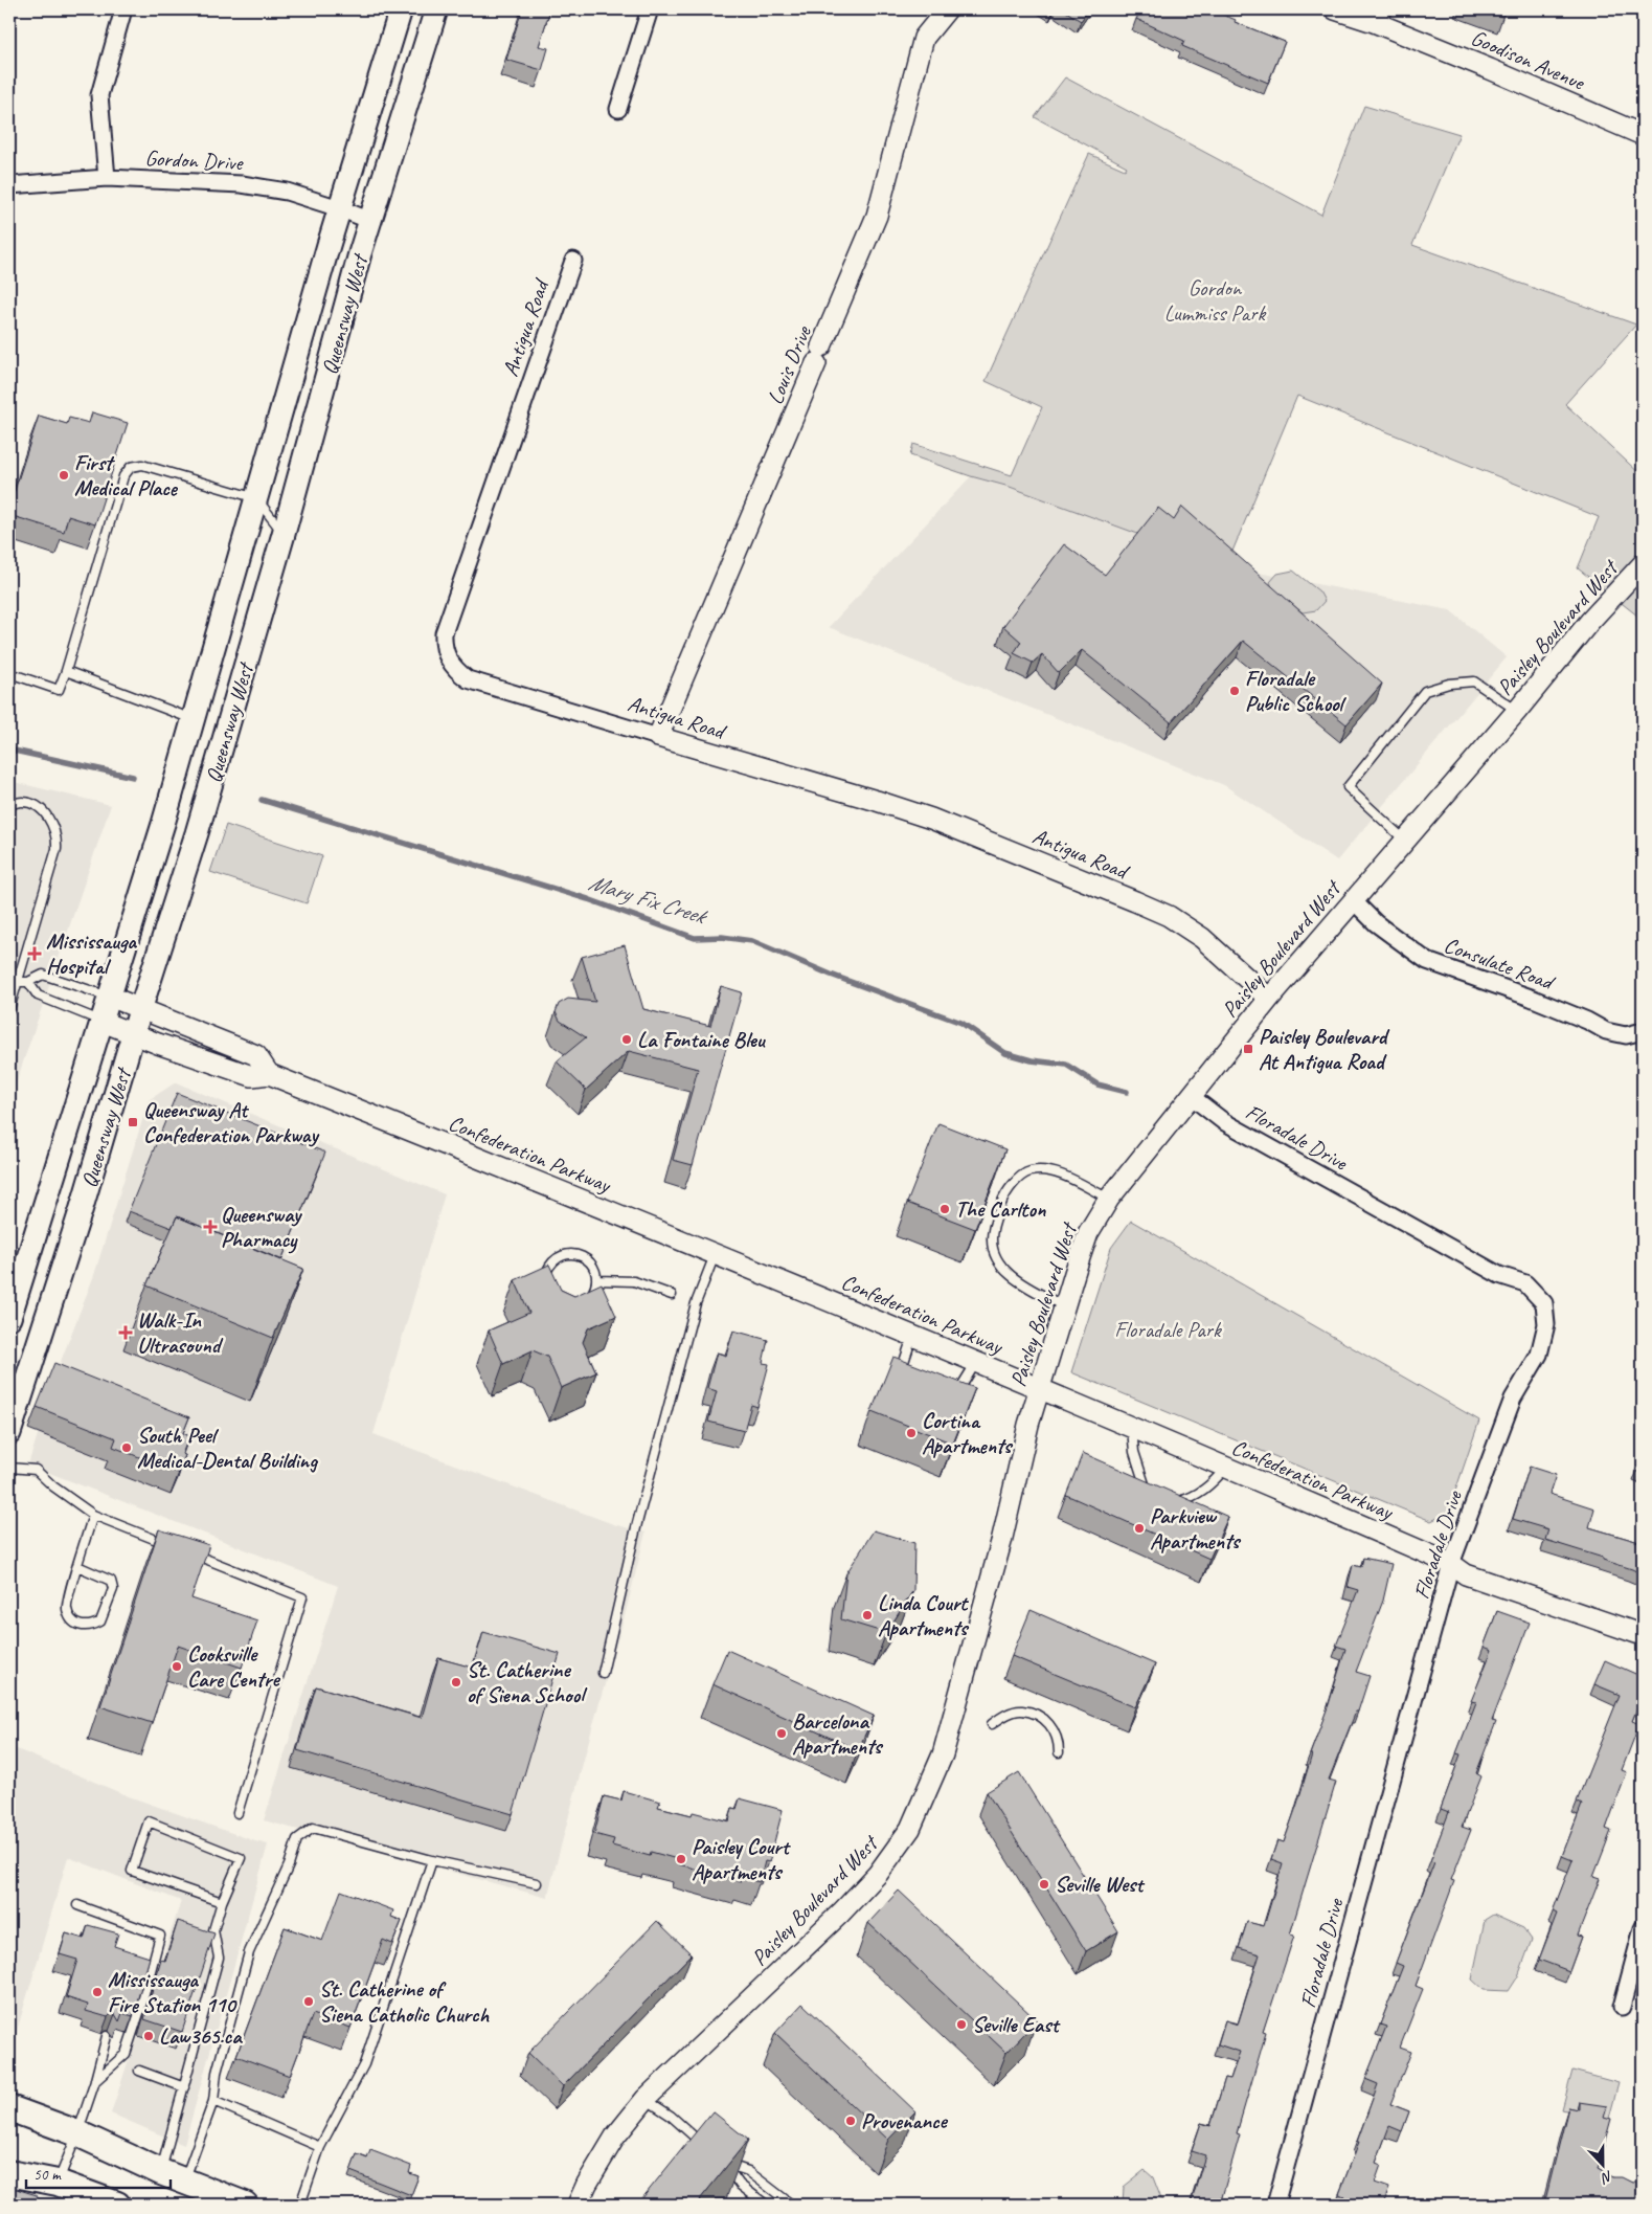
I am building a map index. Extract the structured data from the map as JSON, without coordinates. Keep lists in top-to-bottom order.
{
  "streets": {
    "main road": ["Queensway West"],
    "street": [
      "Goodison Avenue",
      "Gordon Drive",
      "Antigua Road",
      "Louis Drive",
      "Paisley Boulevard West",
      "Consulate Road",
      "Floradale Drive",
      "Confederation Parkway"
    ]
  },
  "crossings": [
    ["Gordon Drive", "Queensway West"],
    ["Queensway West", "Confederation Parkway"],
    ["Antigua Road", "Louis Drive"],
    ["Antigua Road", "Paisley Boulevard West"],
    ["Paisley Boulevard West", "Consulate Road"],
    ["Paisley Boulevard West", "Floradale Drive"],
    ["Paisley Boulevard West", "Confederation Parkway"],
    ["Floradale Drive", "Confederation Parkway"]
  ],
  "water": ["Mary Fix Creek"],
  "parks": ["Gordon Lummiss Park", "Floradale Park"],
  "places": {
    "other": [
      "First Medical Place",
      "Floradale Public School",
      "La Fontaine Bleu",
      "The Carlton",
      "Cortina Apartments",
      "South Peel Medical-Dental Building",
      "Parkview Apartments",
      "Linda Court Apartments",
      "Cooksville Care Centre",
      "St. Catherine of Siena School",
      "Barcelona Apartments",
      "Paisley Court Apartments",
      "Seville West",
      "Mississauga Fire Station 110",
      "St. Catherine of Siena Catholic Church",
      "Seville East",
      "Law365.ca",
      "Provenance"
    ],
    "health": ["Mississauga Hospital", "Queensway Pharmacy", "Walk-In Ultrasound"],
    "transit": ["Paisley Boulevard At Antigua Road", "Queensway At Confederation Parkway"]
  },
  "scale_bar": "50 m",
  "north": "bottom"
}
